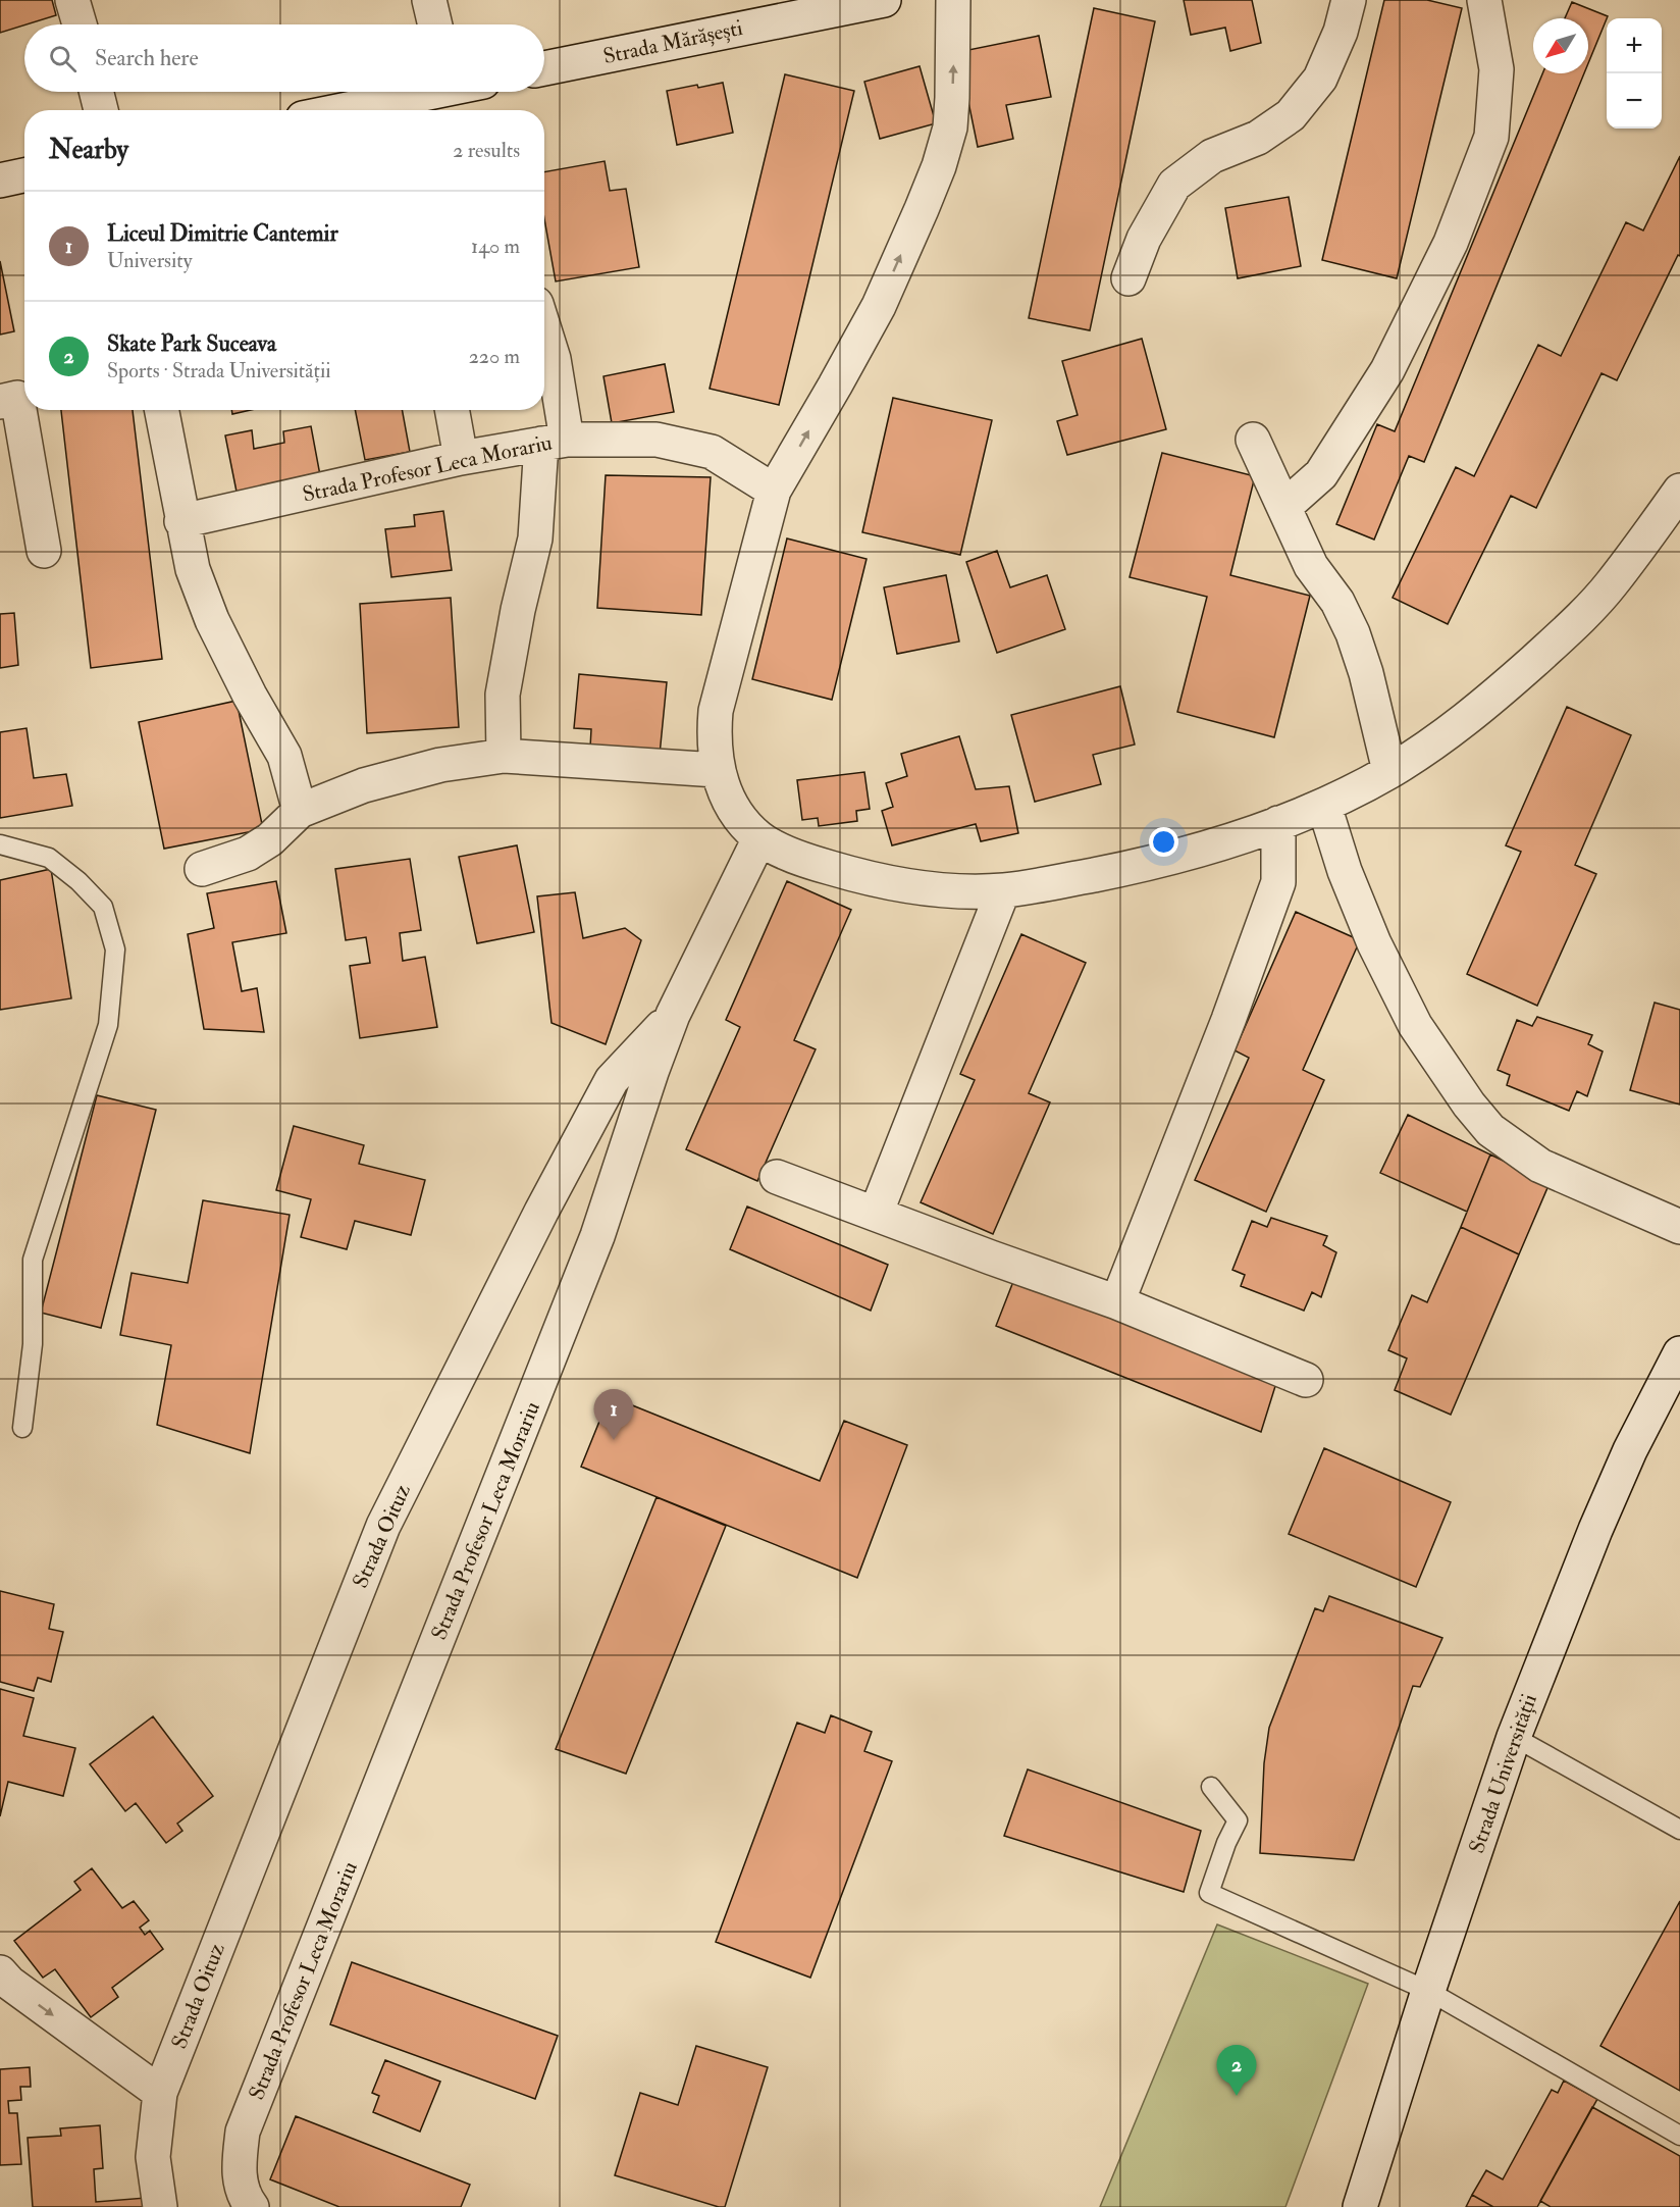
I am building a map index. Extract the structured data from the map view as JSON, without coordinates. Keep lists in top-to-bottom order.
{
  "streets": {
    "street": [
      "Strada Mărășești",
      "Strada Profesor Leca Morariu",
      "Strada Oituz",
      "Strada Universității"
    ]
  },
  "crossings": [
    ["Strada Profesor Leca Morariu", "Strada Oituz"]
  ],
  "north": "bottom left",
  "page": {
    "map_buttons": ["+", "−"],
    "search": "Search here",
    "heading": ["Nearby", "2 results"],
    "list": [
      {
        "mark": "1",
        "name": "Liceul Dimitrie Cantemir",
        "note": "University",
        "value": "140 m"
      },
      {
        "mark": "2",
        "name": "Skate Park Suceava",
        "note": "Sports · Strada Universității",
        "value": "220 m"
      }
    ],
    "pins": ["1", "2"]
  }
}
